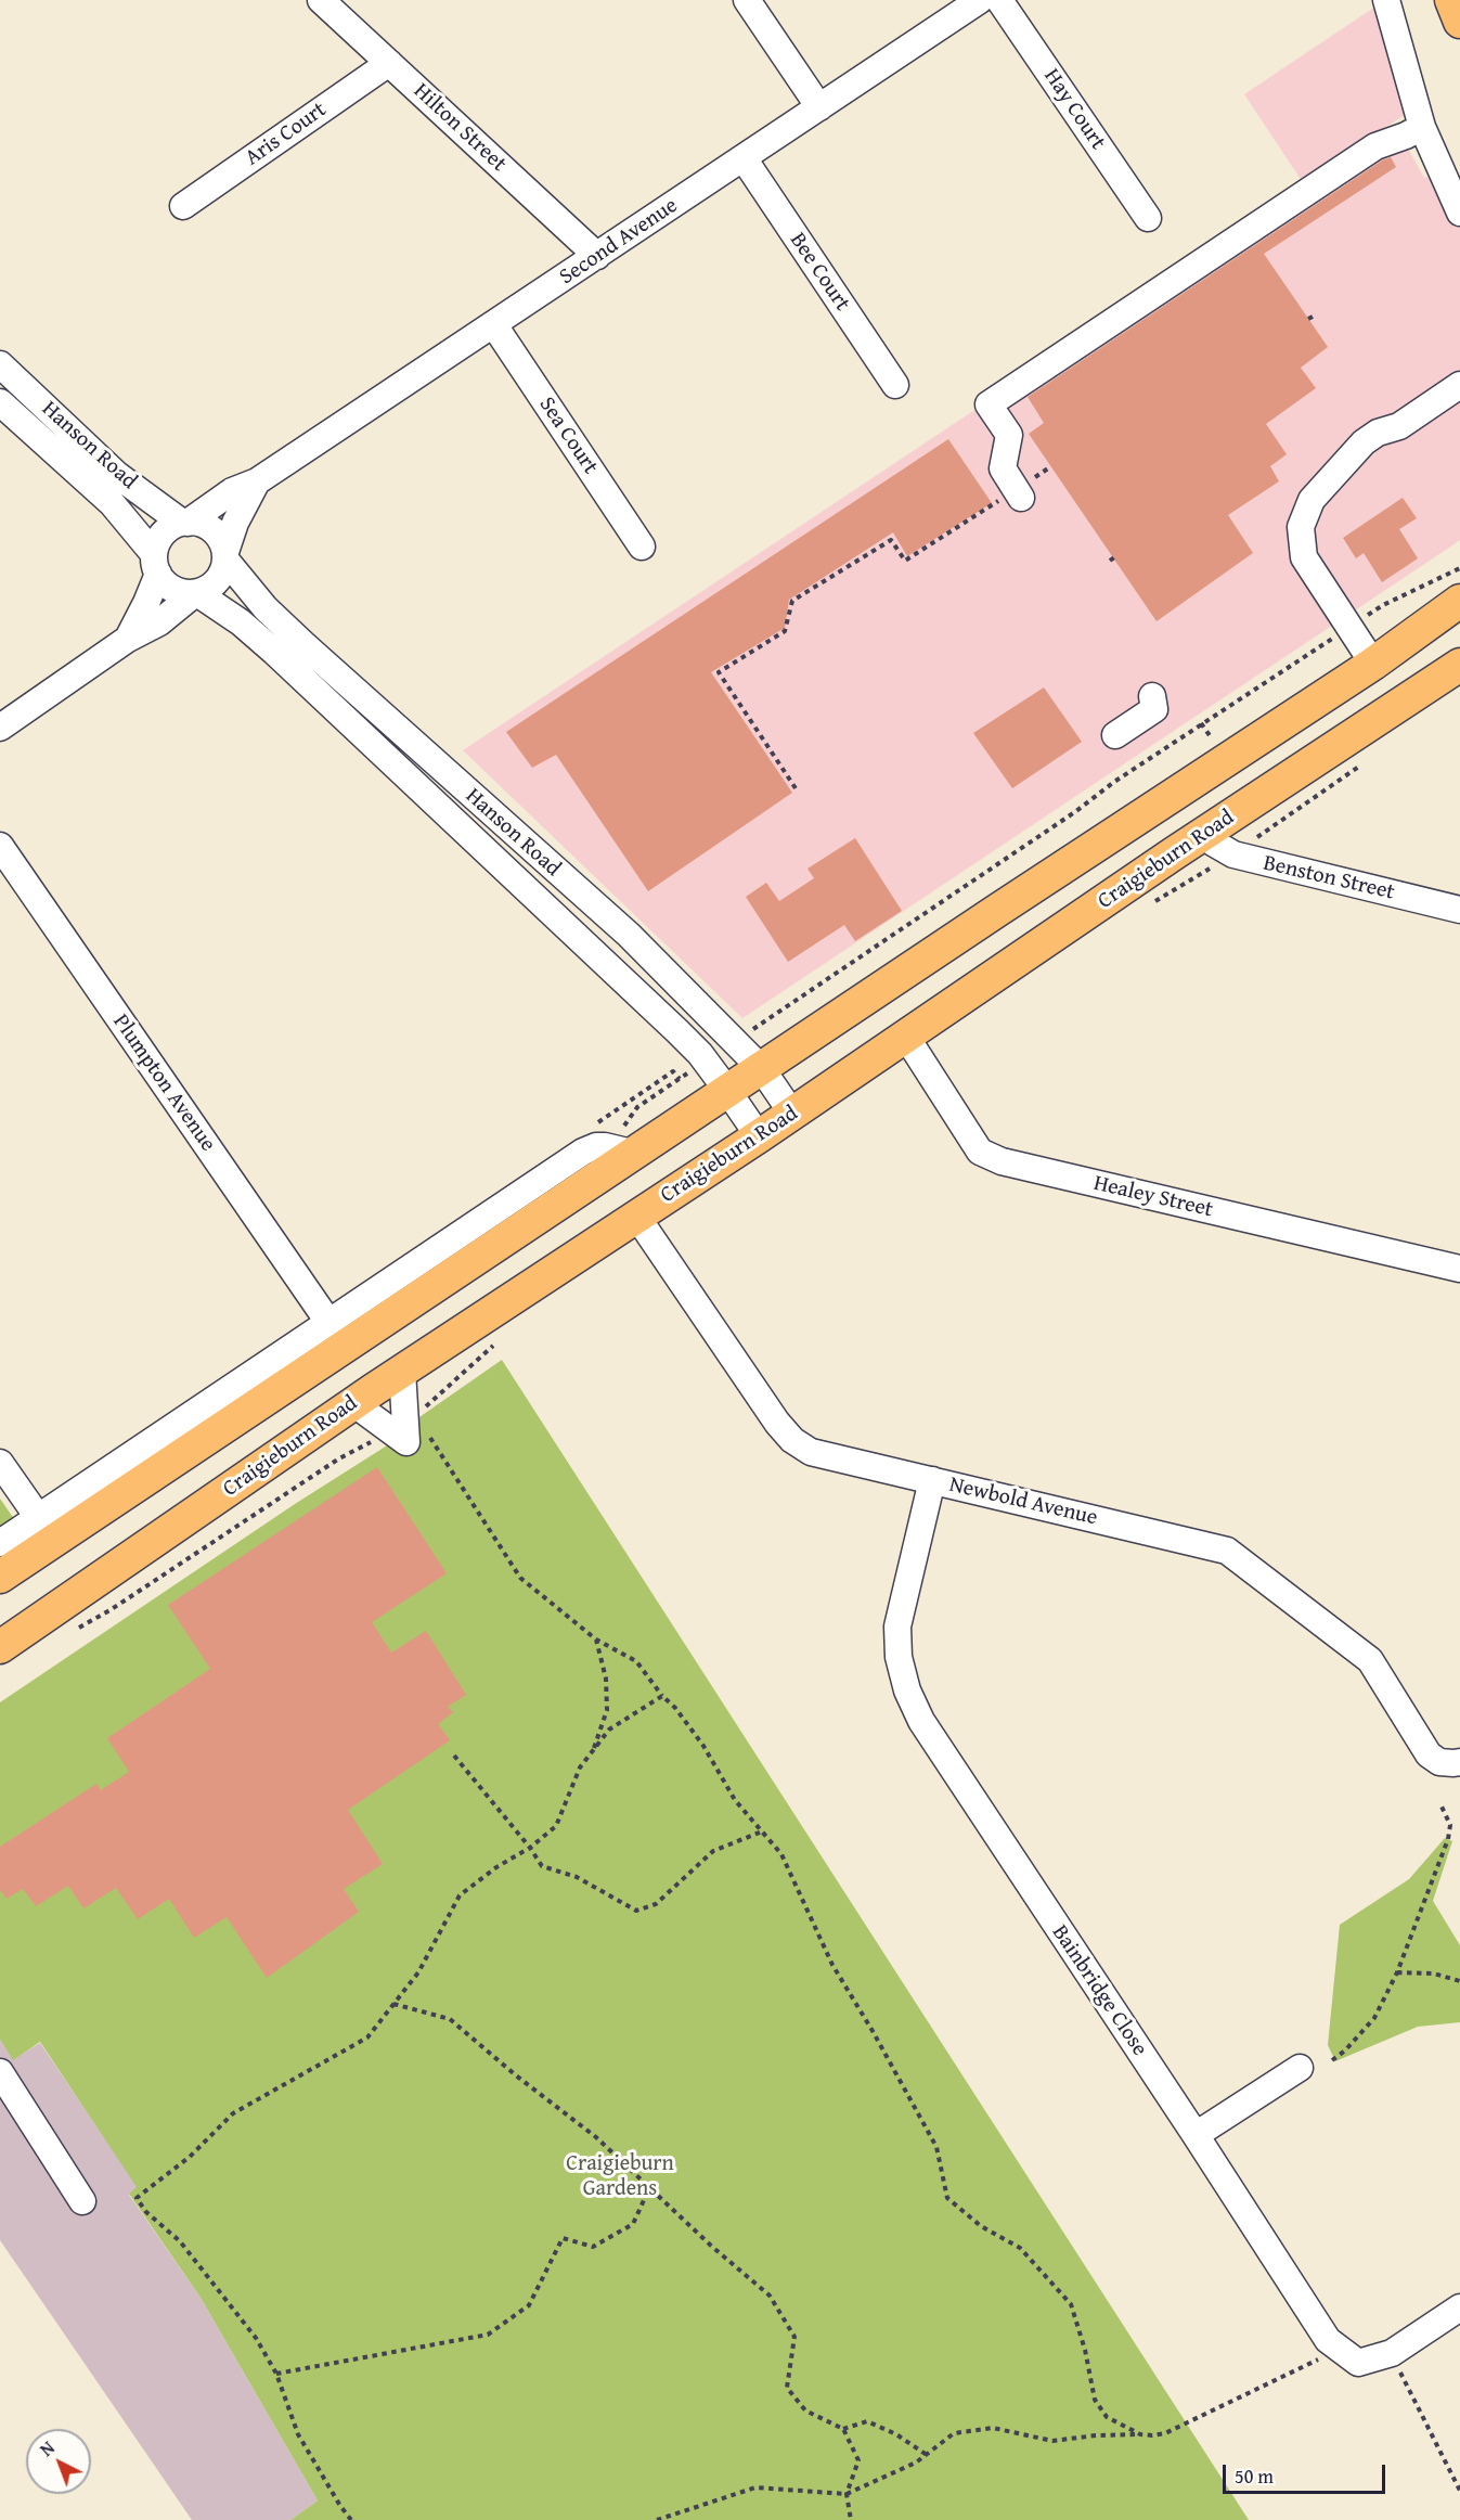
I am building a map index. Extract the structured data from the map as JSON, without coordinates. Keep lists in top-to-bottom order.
{
  "streets": {
    "main road": ["Craigieburn Road"],
    "street": [
      "Hay Court",
      "Hilton Street",
      "Aris Court",
      "Second Avenue",
      "Bee Court",
      "Sea Court",
      "Hanson Road",
      "Benston Street",
      "Plumpton Avenue",
      "Healey Street",
      "Newbold Avenue",
      "Bainbridge Close"
    ]
  },
  "crossings": [
    ["Hilton Street", "Aris Court"],
    ["Hilton Street", "Second Avenue"],
    ["Second Avenue", "Bee Court"],
    ["Second Avenue", "Sea Court"],
    ["Second Avenue", "Hanson Road"],
    ["Hanson Road", "Craigieburn Road"],
    ["Craigieburn Road", "Benston Street"],
    ["Craigieburn Road", "Healey Street"],
    ["Craigieburn Road", "Newbold Avenue"],
    ["Newbold Avenue", "Bainbridge Close"]
  ],
  "parks": ["Craigieburn Gardens"],
  "scale_bar": "50 m",
  "north": "top left"
}
